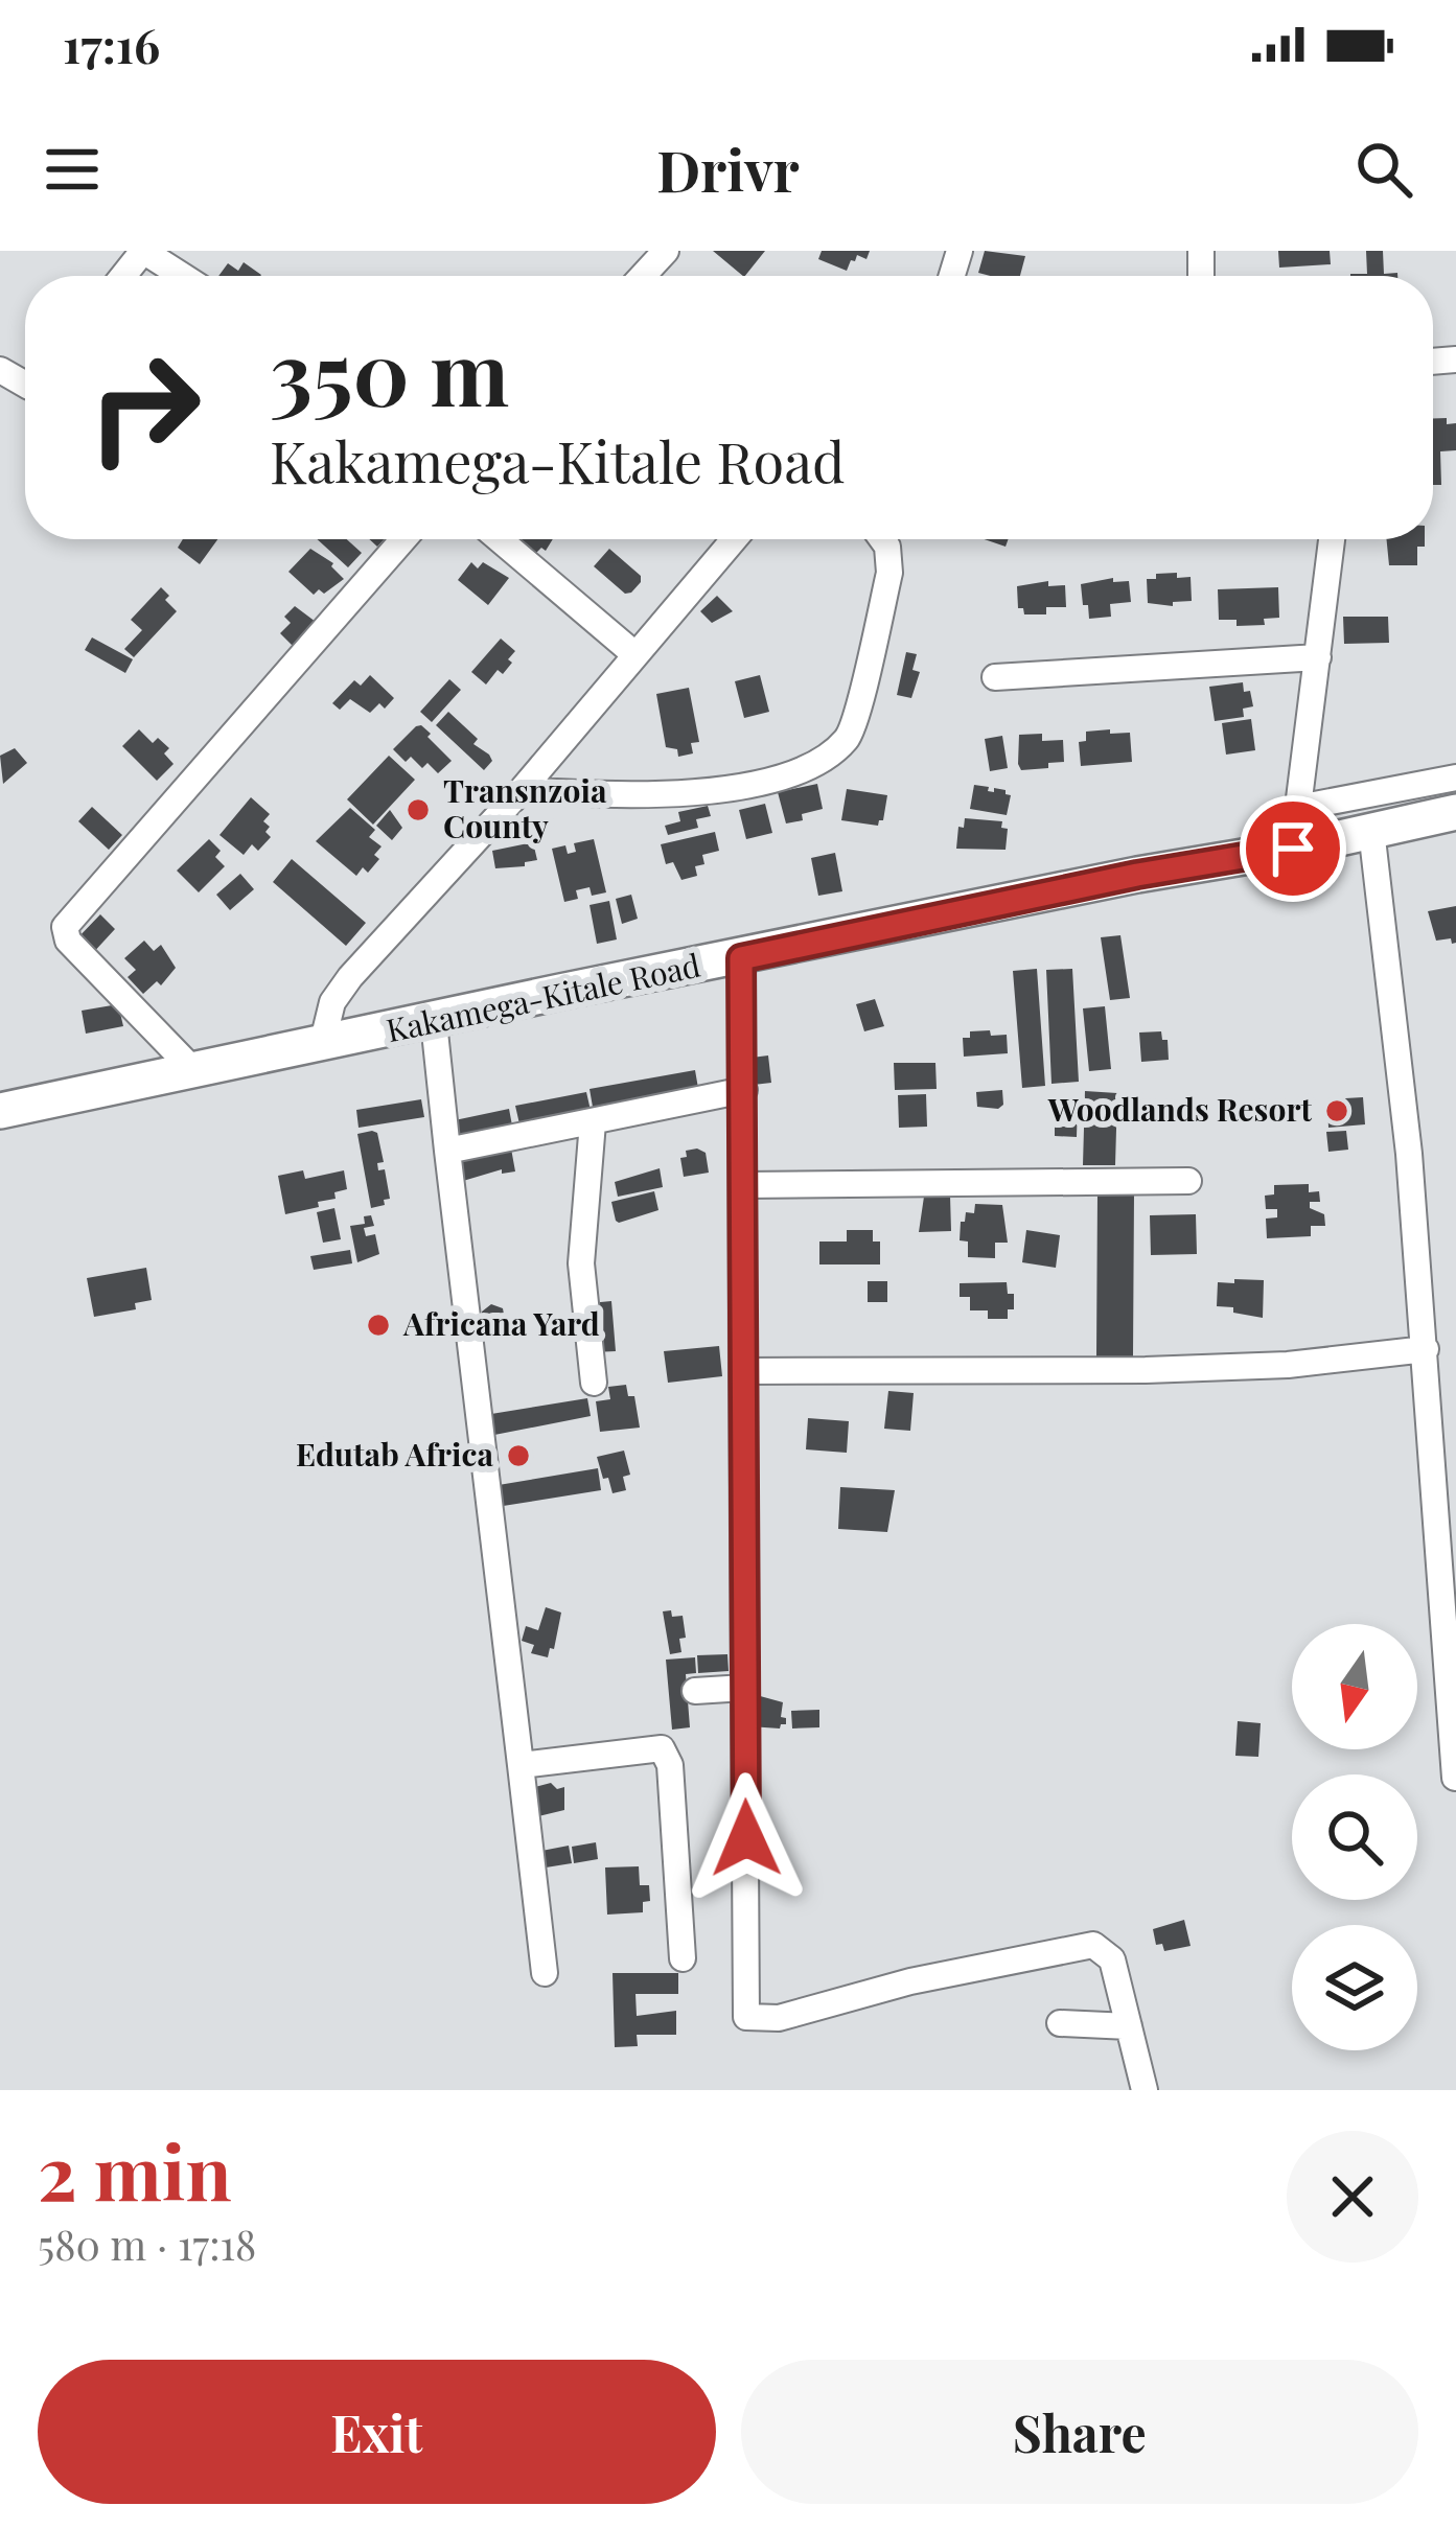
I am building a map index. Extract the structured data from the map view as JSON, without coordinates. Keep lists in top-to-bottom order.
{
  "streets": {
    "highway": ["Kakamega-Kitale Road"]
  },
  "places": [
    "Transnzoia County",
    "Woodlands Resort",
    "Africana Yard",
    "Edutab Africa"
  ],
  "north": "bottom",
  "page": {
    "status": "17:16",
    "header": "Drivr",
    "turn": ["350 m", "Kakamega-Kitale Road"],
    "heading": ["2 min", "580 m · 17:18"],
    "buttons": ["Exit", "Share"]
  }
}
